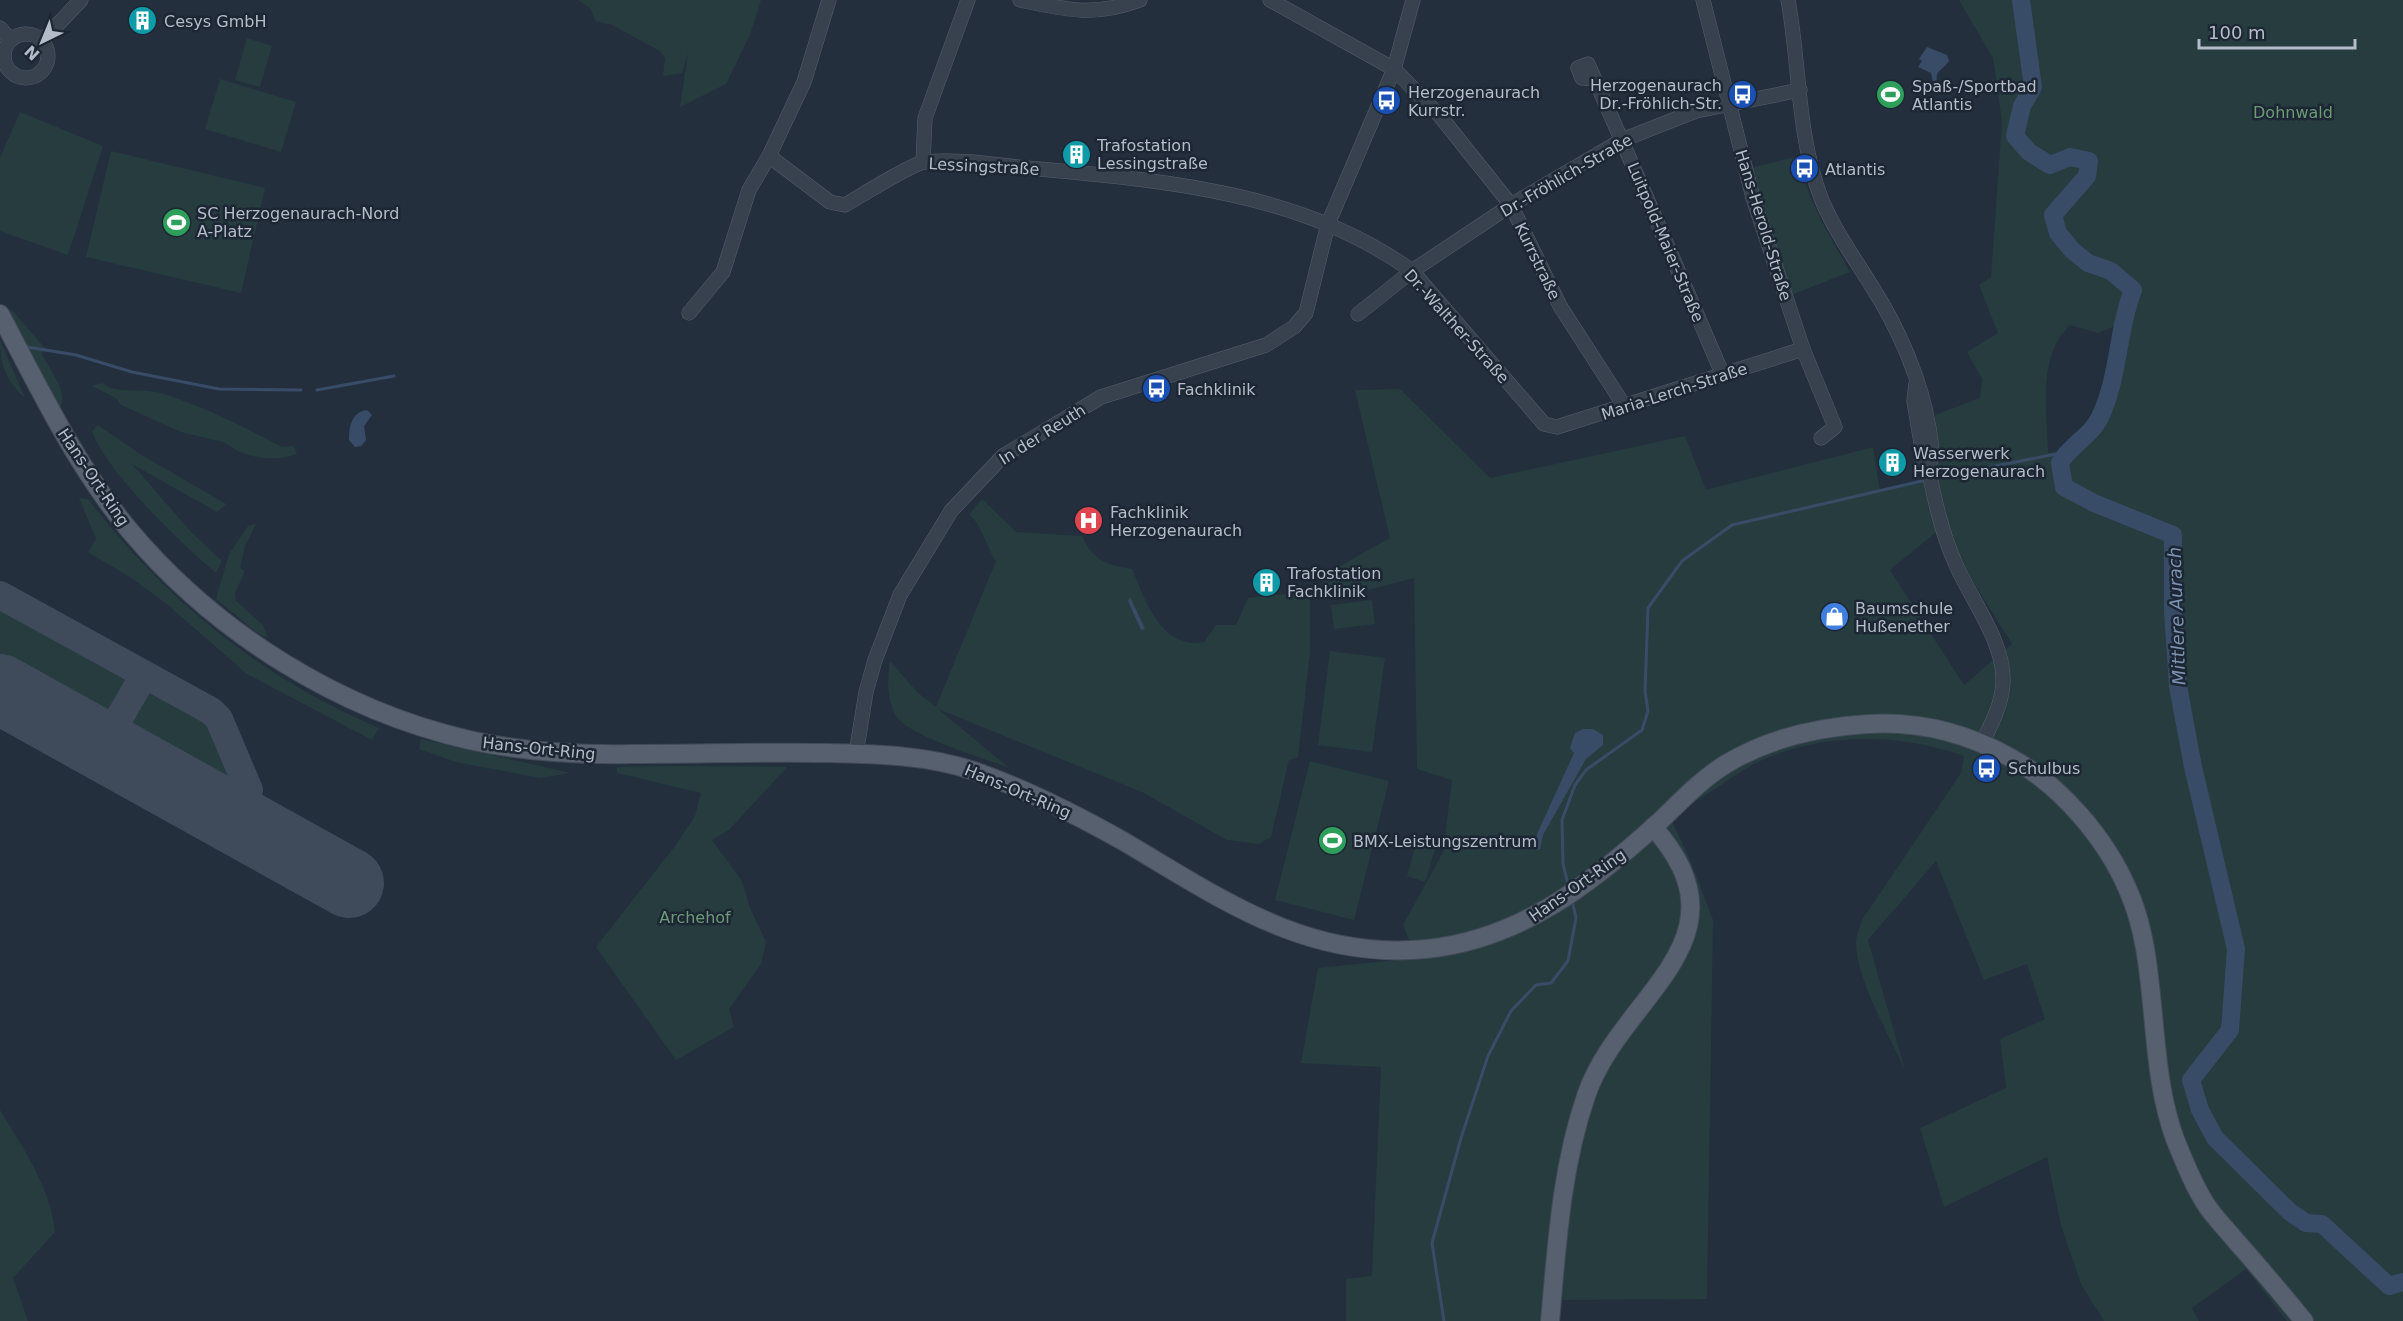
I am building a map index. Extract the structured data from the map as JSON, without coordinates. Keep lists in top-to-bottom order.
{
  "streets": {
    "main road": ["Hans-Ort-Ring"],
    "street": [
      "Lessingstraße",
      "Dr.-Fröhlich-Straße",
      "Hans-Herold-Straße",
      "Luitpold-Maier-Straße",
      "Kurrstraße",
      "Dr.-Walther-Straße",
      "Maria-Lerch-Straße",
      "In der Reuth"
    ]
  },
  "crossings": [
    ["Lessingstraße", "Dr.-Walther-Straße"],
    ["Lessingstraße", "In der Reuth"],
    ["Dr.-Fröhlich-Straße", "Hans-Herold-Straße"],
    ["Dr.-Fröhlich-Straße", "Luitpold-Maier-Straße"],
    ["Dr.-Fröhlich-Straße", "Kurrstraße"],
    ["Dr.-Fröhlich-Straße", "Dr.-Walther-Straße"],
    ["Hans-Herold-Straße", "Maria-Lerch-Straße"],
    ["Luitpold-Maier-Straße", "Maria-Lerch-Straße"],
    ["Kurrstraße", "Maria-Lerch-Straße"],
    ["Dr.-Walther-Straße", "Maria-Lerch-Straße"],
    ["Dr.-Walther-Straße", "In der Reuth"],
    ["In der Reuth", "Hans-Ort-Ring"]
  ],
  "water": ["Mittlere Aurach"],
  "parks": ["Dohnwald", "Archehof"],
  "places": {
    "building": [
      "Cesys GmbH",
      "Trafostation Lessingstraße",
      "Wasserwerk Herzogenaurach",
      "Trafostation Fachklinik"
    ],
    "bus stop": [
      "Herzogenaurach Dr.-Fröhlich-Str.",
      "Herzogenaurach Kurrstr.",
      "Atlantis",
      "Fachklinik",
      "Schulbus"
    ],
    "sports": ["Spaß-/Sportbad Atlantis", "SC Herzogenaurach-Nord A-Platz", "BMX-Leistungszentrum"],
    "hospital": ["Fachklinik Herzogenaurach"],
    "shop": ["Baumschule Hußenether"]
  },
  "scale_bar": "100 m",
  "north": "bottom left"
}
